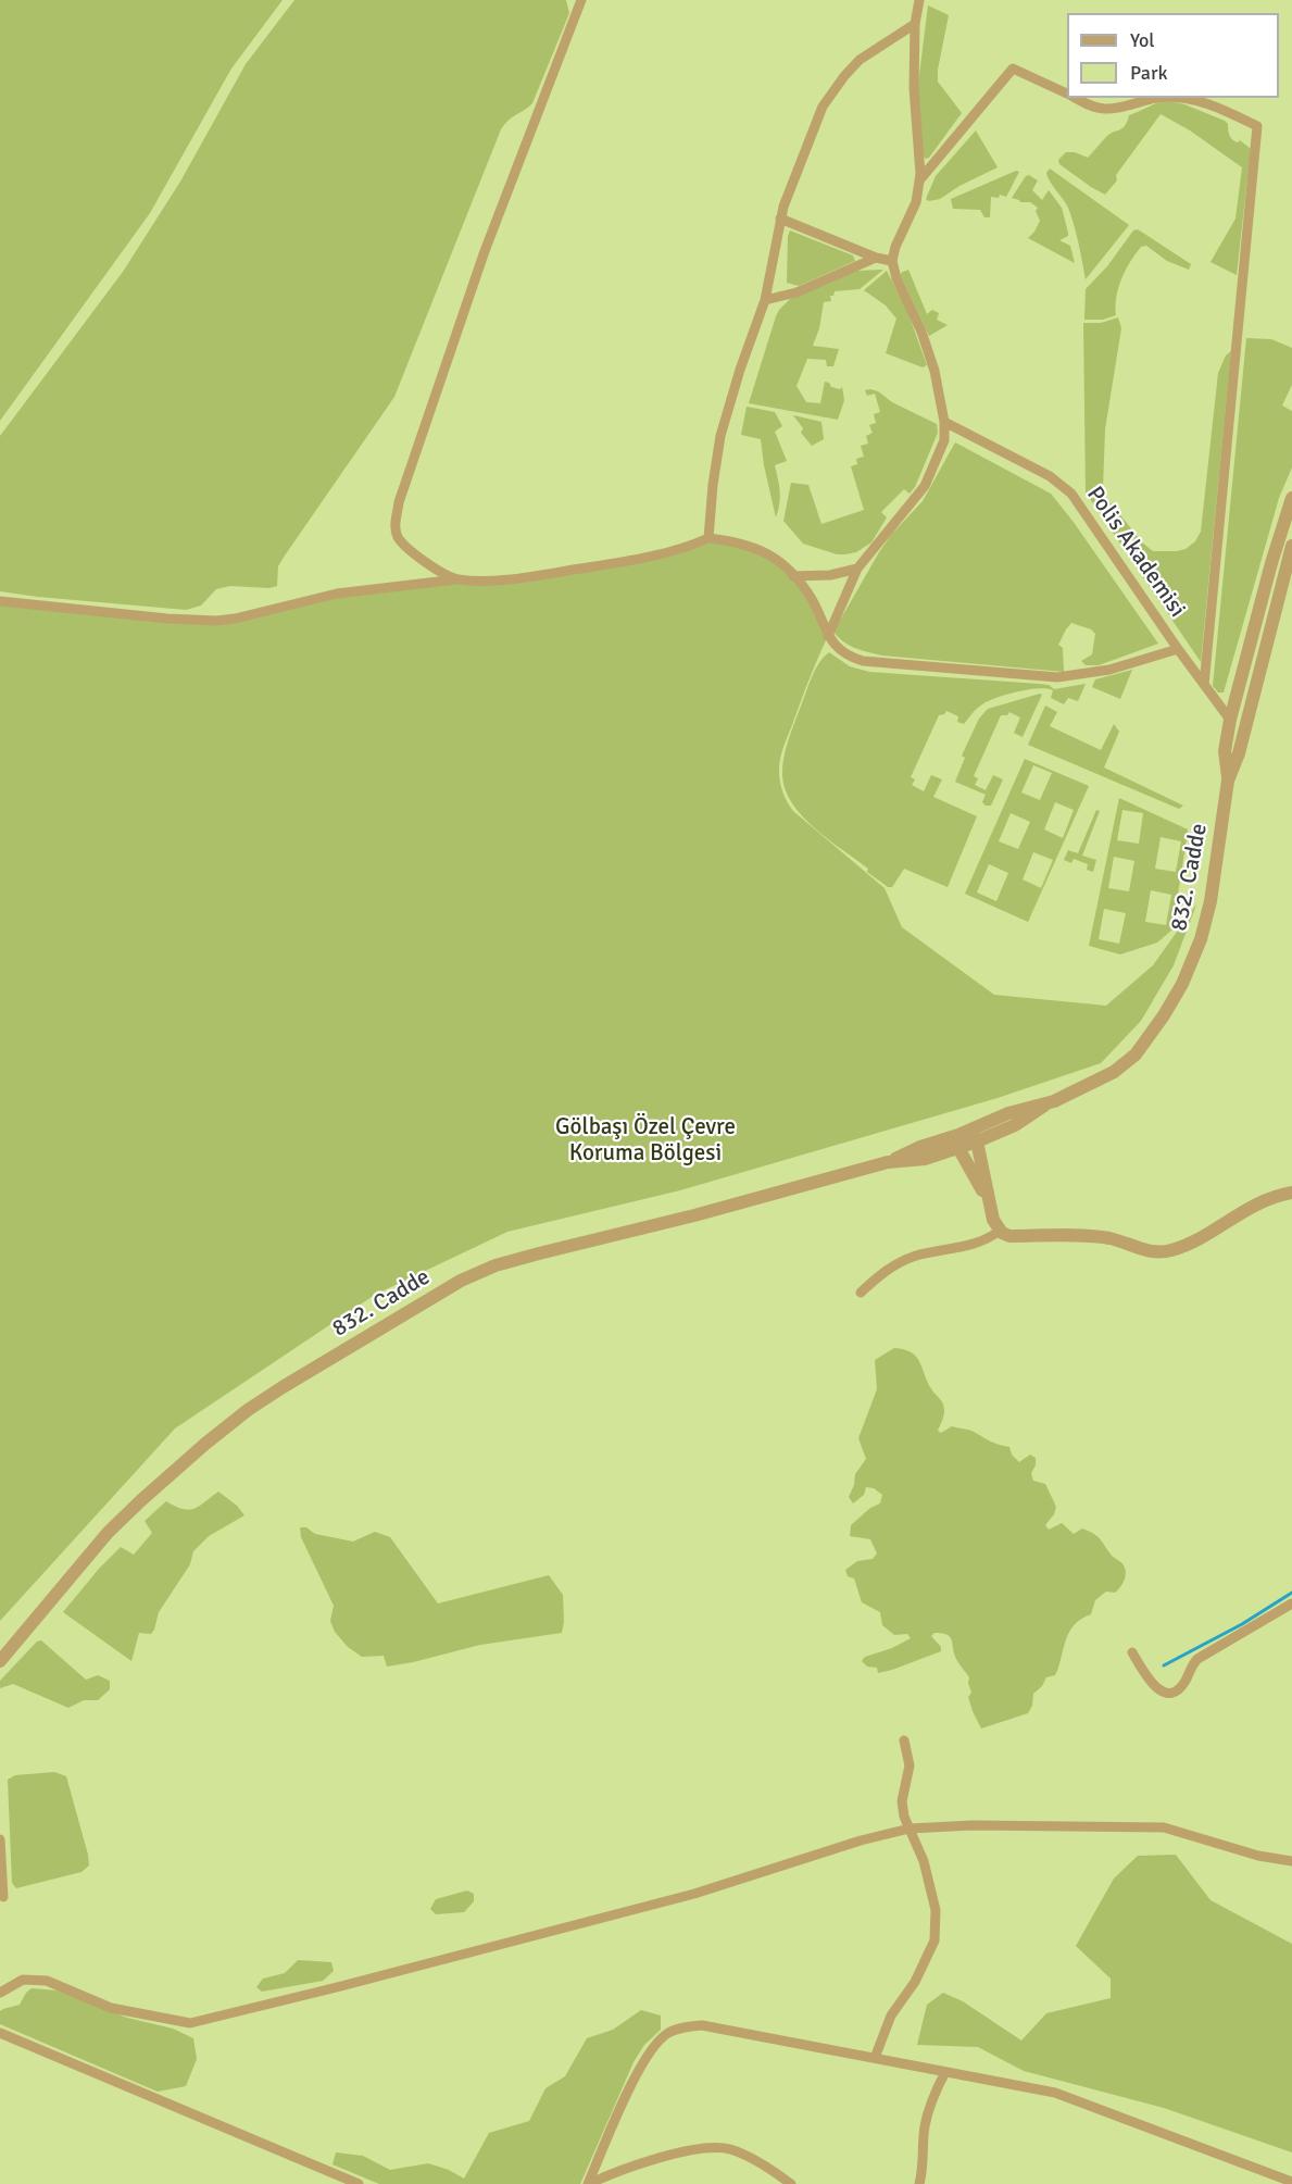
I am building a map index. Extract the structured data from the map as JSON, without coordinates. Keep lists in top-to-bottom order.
{
  "streets": {
    "street": ["Polis Akademisi", "832. Cadde"]
  },
  "crossings": [
    ["Polis Akademisi", "832. Cadde"]
  ],
  "parks": ["Gölbaşı Özel Çevre Koruma Bölgesi"],
  "legend": ["Yol", "Park"]
}
